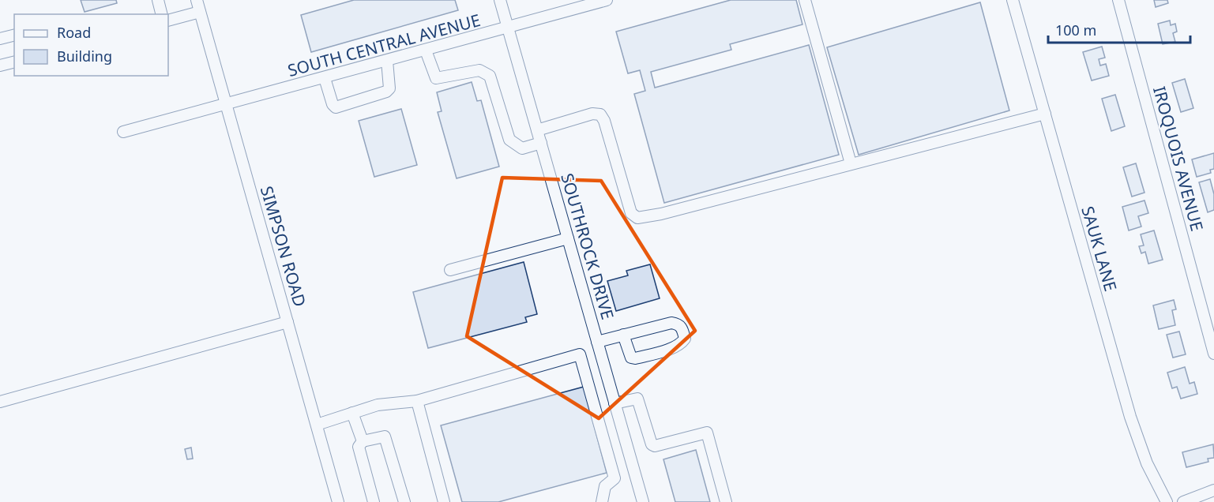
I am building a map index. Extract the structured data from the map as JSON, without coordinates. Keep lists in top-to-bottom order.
{
  "streets": {
    "street": [
      "SOUTH CENTRAL AVENUE",
      "IROQUOIS AVENUE",
      "SIMPSON ROAD",
      "SOUTHROCK DRIVE",
      "SAUK LANE"
    ]
  },
  "crossings": [
    ["SOUTH CENTRAL AVENUE", "SIMPSON ROAD"],
    ["SOUTH CENTRAL AVENUE", "SOUTHROCK DRIVE"]
  ],
  "legend": ["Road", "Building"],
  "scale_bar": "100 m"
}
